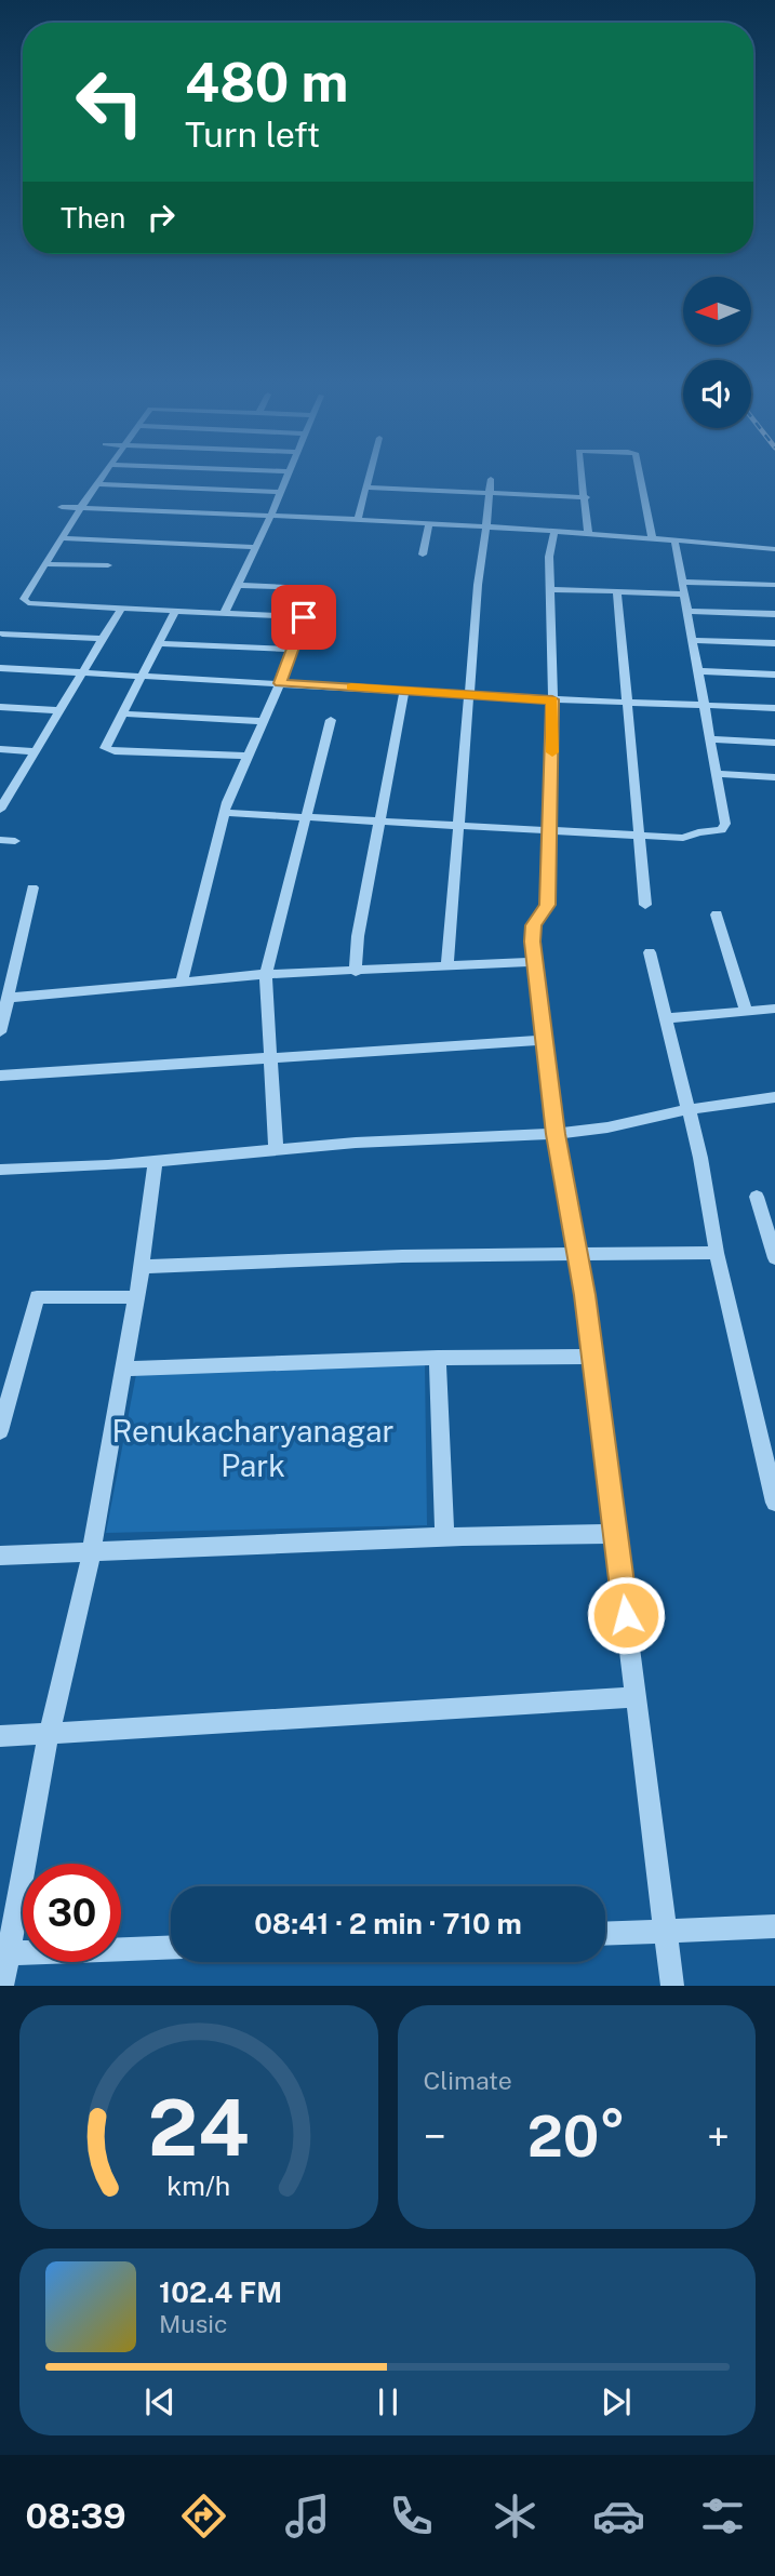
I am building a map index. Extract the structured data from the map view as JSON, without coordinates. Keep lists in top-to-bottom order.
{
  "parks": ["Renukacharyanagar Park"],
  "north": "left",
  "page": {
    "turn": ["480 m", "Turn left"],
    "then": "Then",
    "limit": "30",
    "trip": "08:41 · 2 min · 710 m",
    "tile": "Climate",
    "heat": ["−", "20°", "+"],
    "song": ["102.4 FM", "Music"],
    "tabs": "08:39",
    "gauge": ["24", "km/h"]
  }
}
